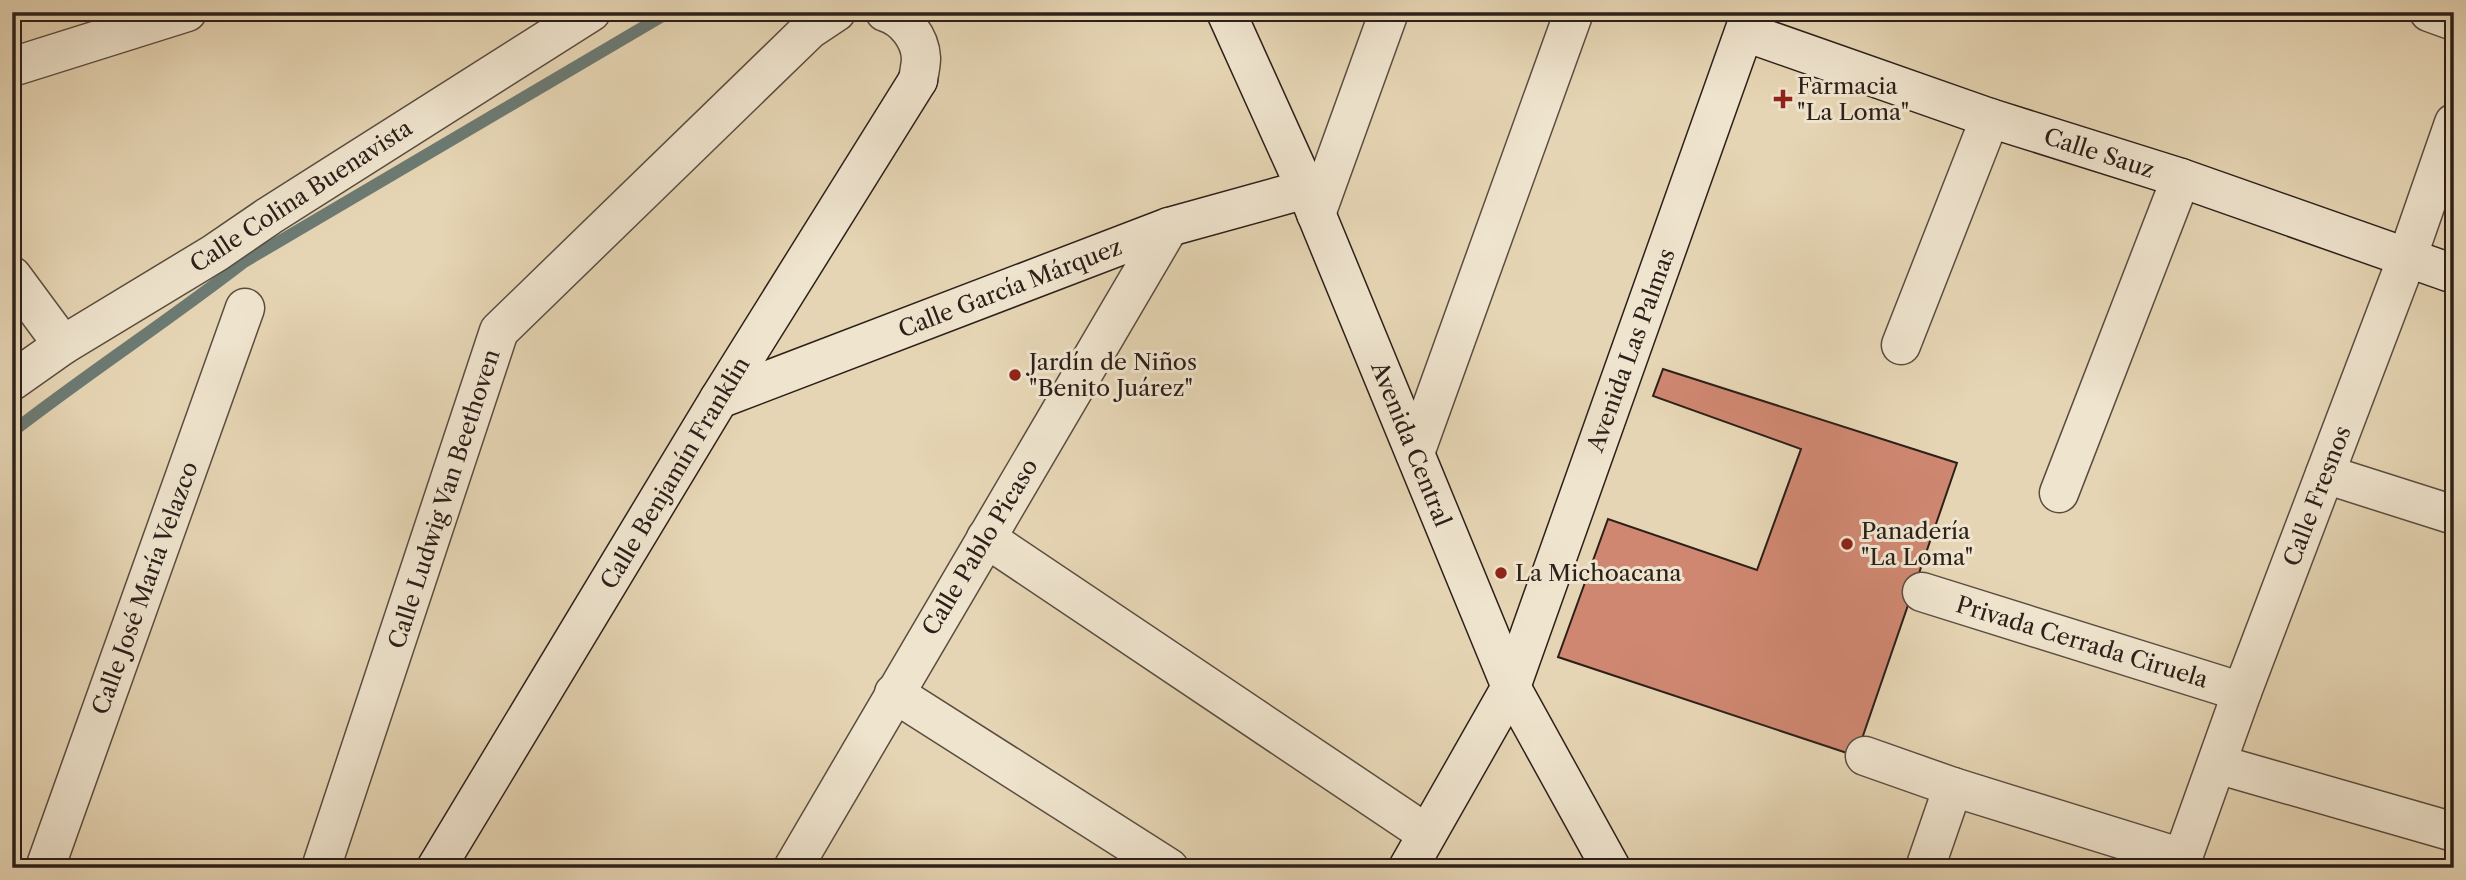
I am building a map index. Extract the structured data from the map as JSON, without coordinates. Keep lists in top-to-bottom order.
{
  "streets": {
    "street": [
      "Calle Sauz",
      "Calle Colina Buenavista",
      "Calle García Márquez",
      "Avenida Las Palmas",
      "Avenida Central",
      "Calle Benjamín Franklin",
      "Calle Fresnos",
      "Calle Ludwig Van Beethoven",
      "Calle Pablo Picaso",
      "Calle José María Velazco",
      "Privada Cerrada Ciruela"
    ]
  },
  "crossings": [
    ["Calle Sauz", "Avenida Las Palmas"],
    ["Calle Sauz", "Calle Fresnos"],
    ["Calle García Márquez", "Avenida Central"],
    ["Calle García Márquez", "Calle Benjamín Franklin"],
    ["Calle García Márquez", "Calle Pablo Picaso"],
    ["Avenida Las Palmas", "Avenida Central"],
    ["Calle Fresnos", "Privada Cerrada Ciruela"]
  ],
  "places": {
    "health": ["Farmacia \"La Loma\""],
    "other": ["Jardín de Niños \"Benito Juárez\"", "Panadería \"La Loma\"", "La Michoacana"]
  }
}
